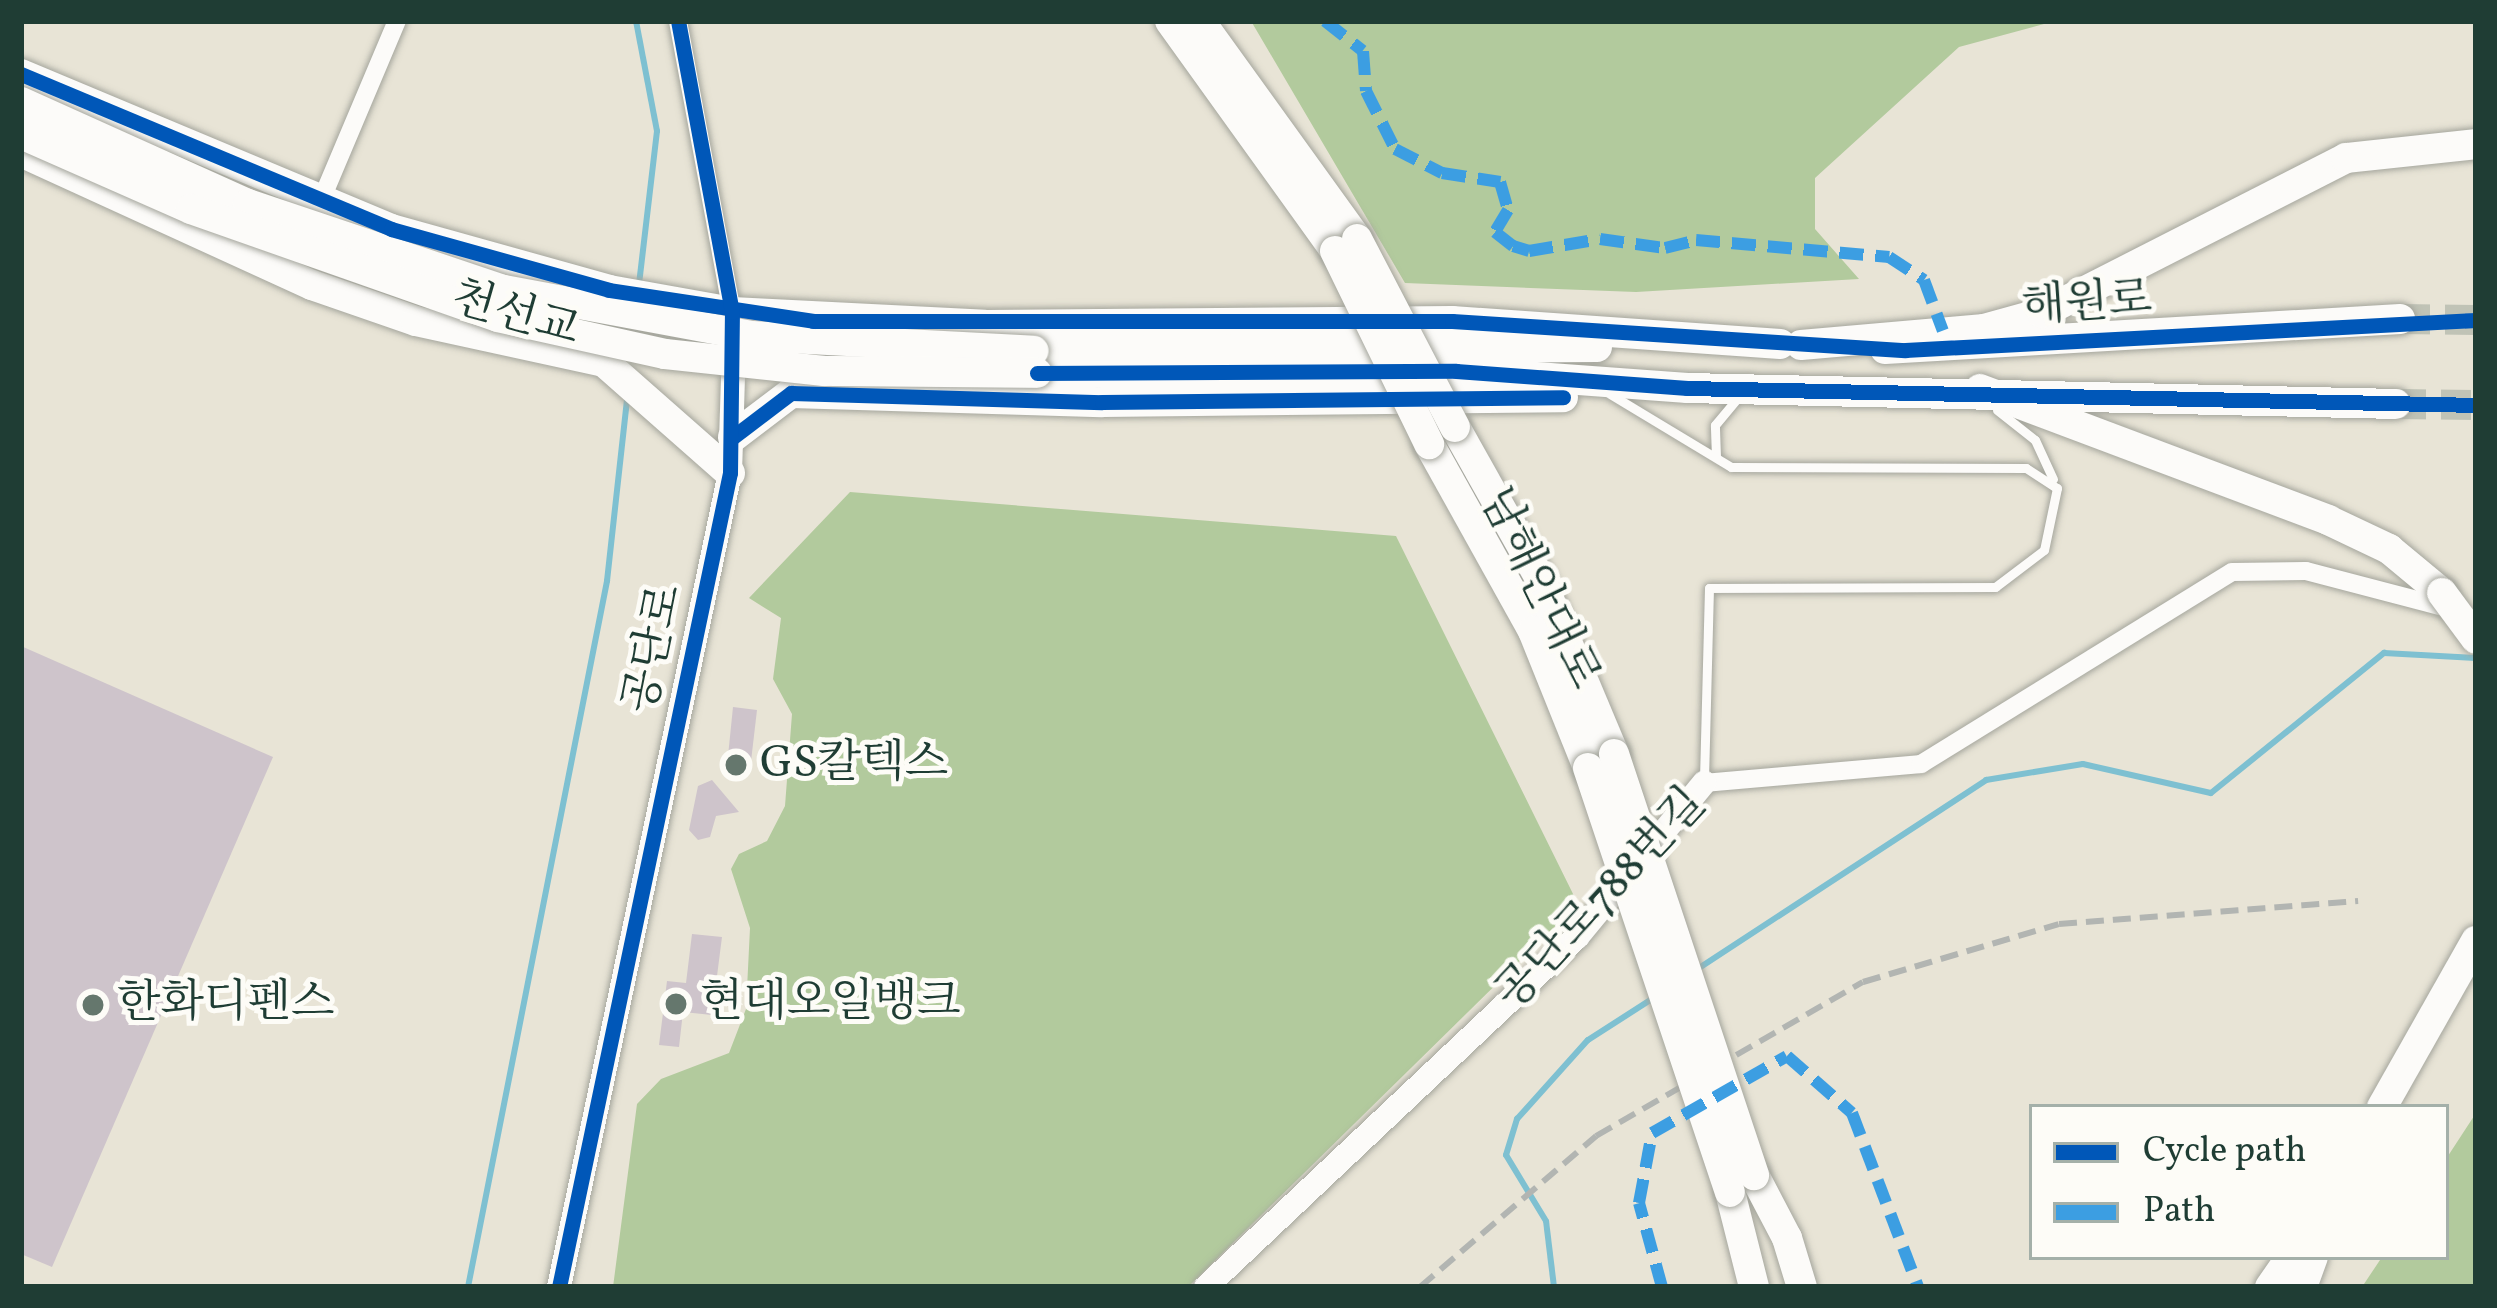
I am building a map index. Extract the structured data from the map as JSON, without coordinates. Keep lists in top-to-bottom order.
{
  "streets": {
    "main road": ["해원로", "천선교", "남해안대로"],
    "street": ["공단로", "공단로788번길"]
  },
  "crossings": [
    ["해원로", "천선교"]
  ],
  "places": ["GS칼텍스", "현대오일뱅크", "한화디펜스"],
  "legend": ["Cycle path", "Path"]
}
